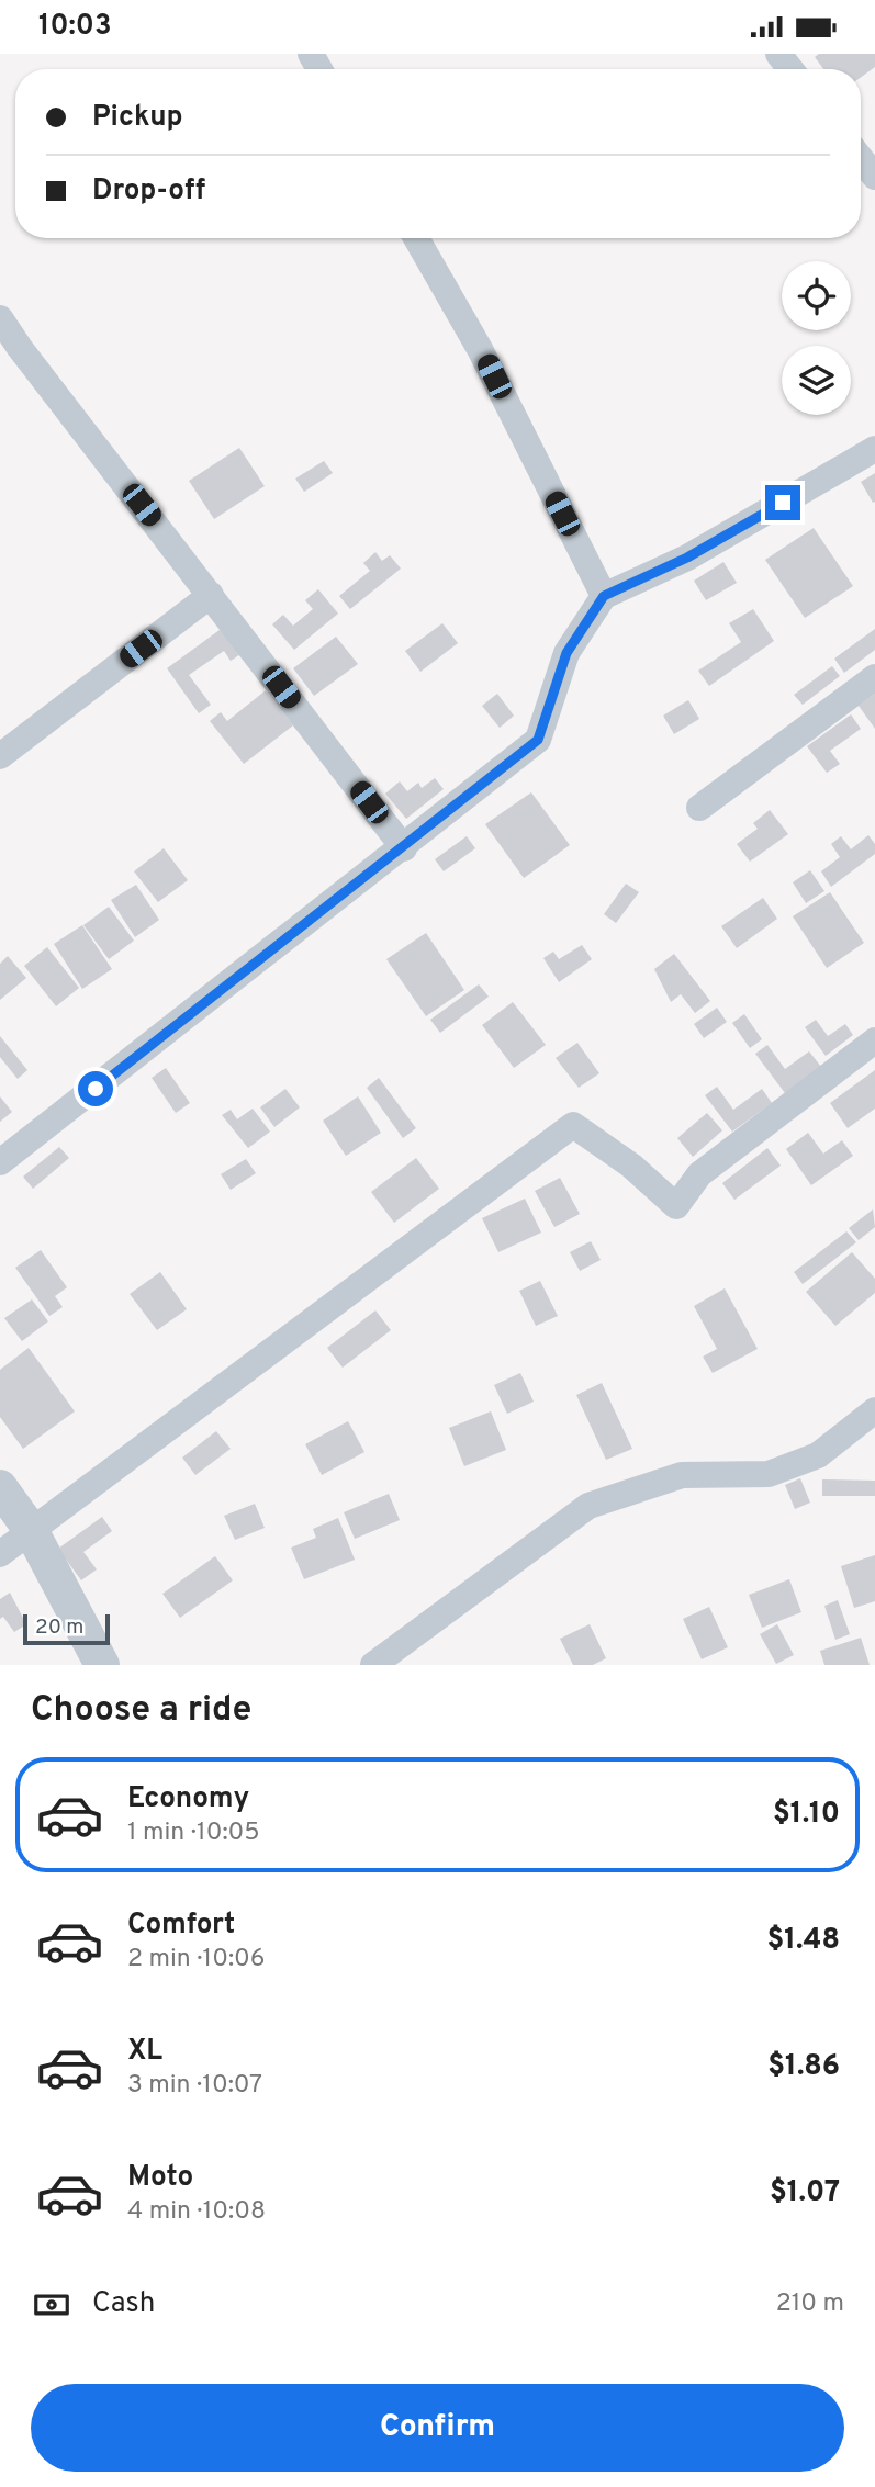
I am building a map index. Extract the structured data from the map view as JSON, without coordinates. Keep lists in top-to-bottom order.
{
  "scale_bar": "20 m",
  "page": {
    "status": "10:03",
    "banner": ["Pickup", "Drop-off"],
    "scale": "20 m",
    "heading": "Choose a ride",
    "list": [
      {
        "name": "Economy",
        "note": "1 min · 10:05",
        "value": "$1.10"
      },
      {
        "name": "Comfort",
        "note": "2 min · 10:06",
        "value": "$1.48"
      },
      {
        "name": "XL",
        "note": "3 min · 10:07",
        "value": "$1.86"
      },
      {
        "name": "Moto",
        "note": "4 min · 10:08",
        "value": "$1.07"
      }
    ],
    "pay": ["Cash", "210 m"],
    "buttons": "Confirm"
  }
}
